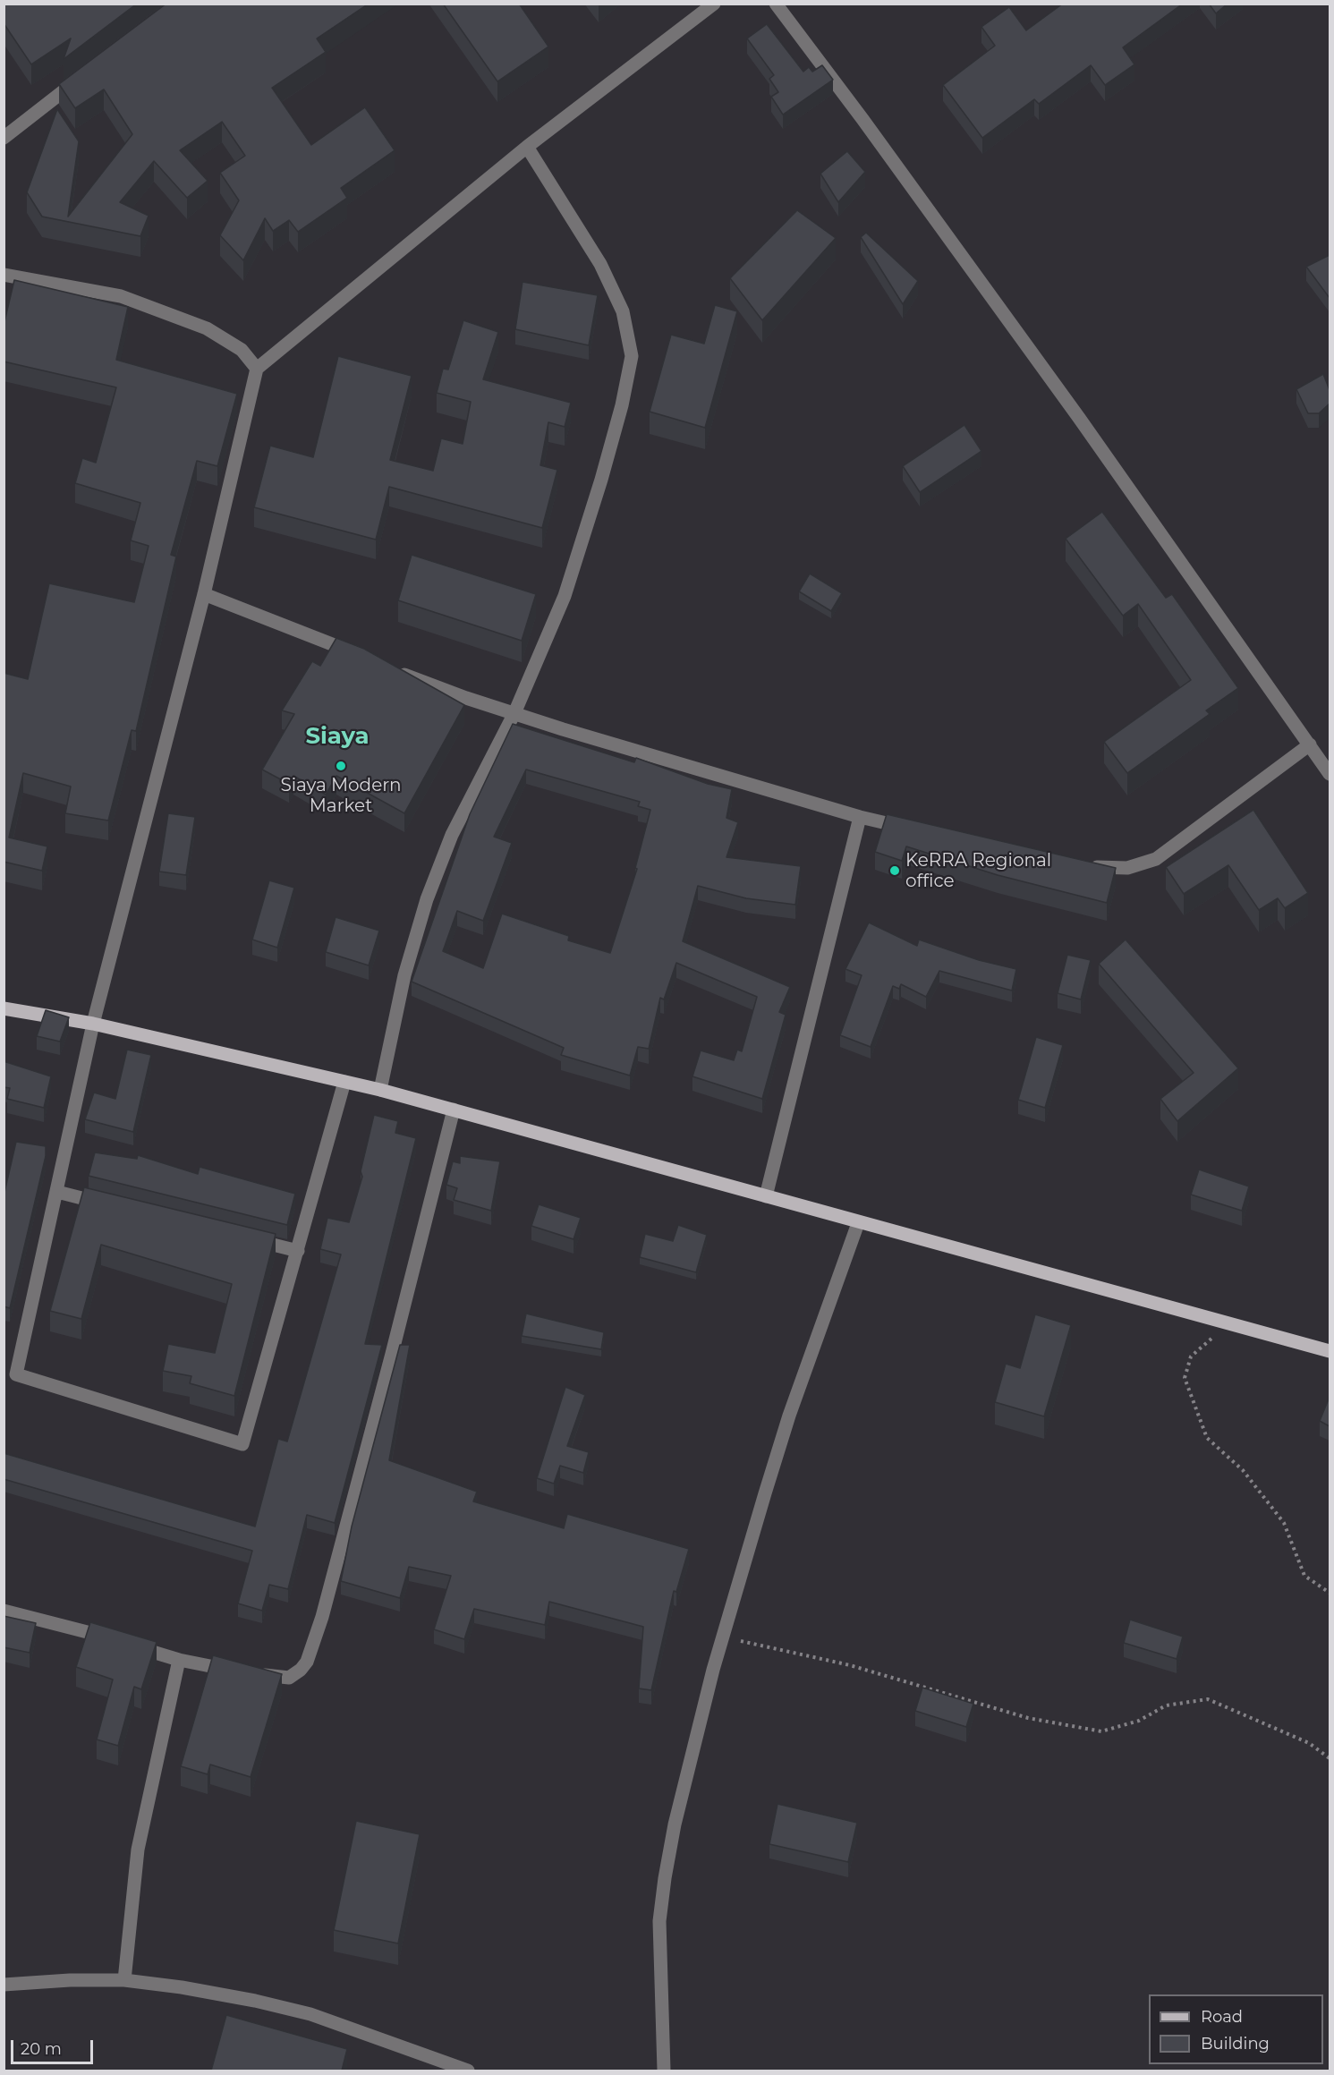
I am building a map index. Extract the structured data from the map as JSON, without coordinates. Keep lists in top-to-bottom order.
{
  "districts": ["Siaya"],
  "places": ["Siaya Modern Market", "KeRRA Regional office"],
  "legend": ["Road", "Building"],
  "scale_bar": "20 m"
}
